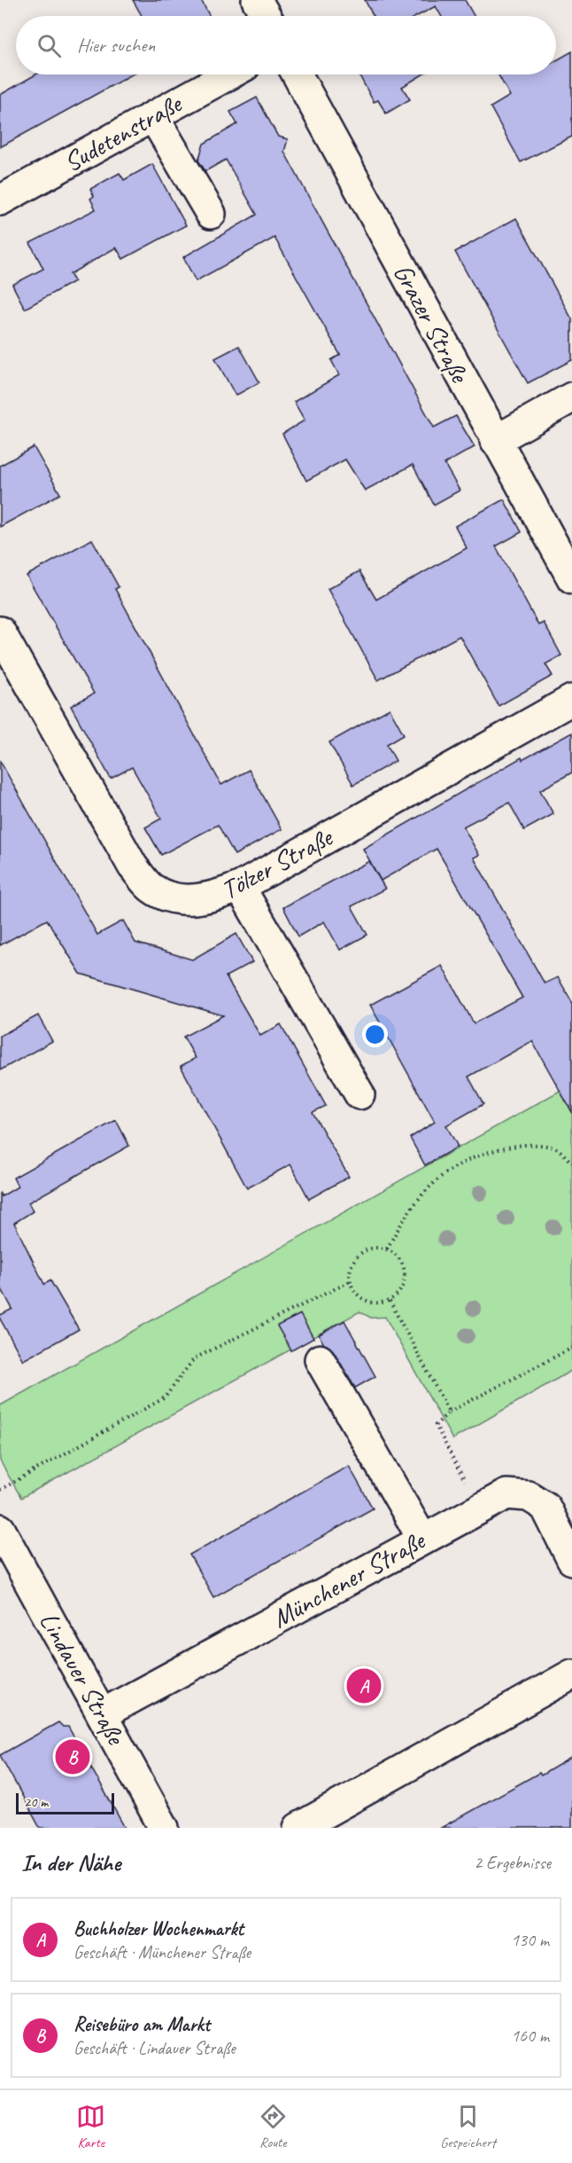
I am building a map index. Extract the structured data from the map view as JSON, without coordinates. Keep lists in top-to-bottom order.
{
  "streets": {
    "street": [
      "Sudetenstraße",
      "Grazer Straße",
      "Tölzer Straße",
      "Münchener Straße",
      "Lindauer Straße"
    ]
  },
  "crossings": [
    ["Münchener Straße", "Lindauer Straße"]
  ],
  "scale_bar": "20 m",
  "page": {
    "search": "Hier suchen",
    "pins": ["A", "B"],
    "scale": "20 m",
    "heading": ["In der Nähe", "2 Ergebnisse"],
    "list": [
      {
        "mark": "A",
        "name": "Buchholzer Wochenmarkt",
        "note": "Geschäft · Münchener Straße",
        "value": "130 m"
      },
      {
        "mark": "B",
        "name": "Reisebüro am Markt",
        "note": "Geschäft · Lindauer Straße",
        "value": "160 m"
      }
    ],
    "nav": ["Karte", "Route", "Gespeichert"]
  }
}
